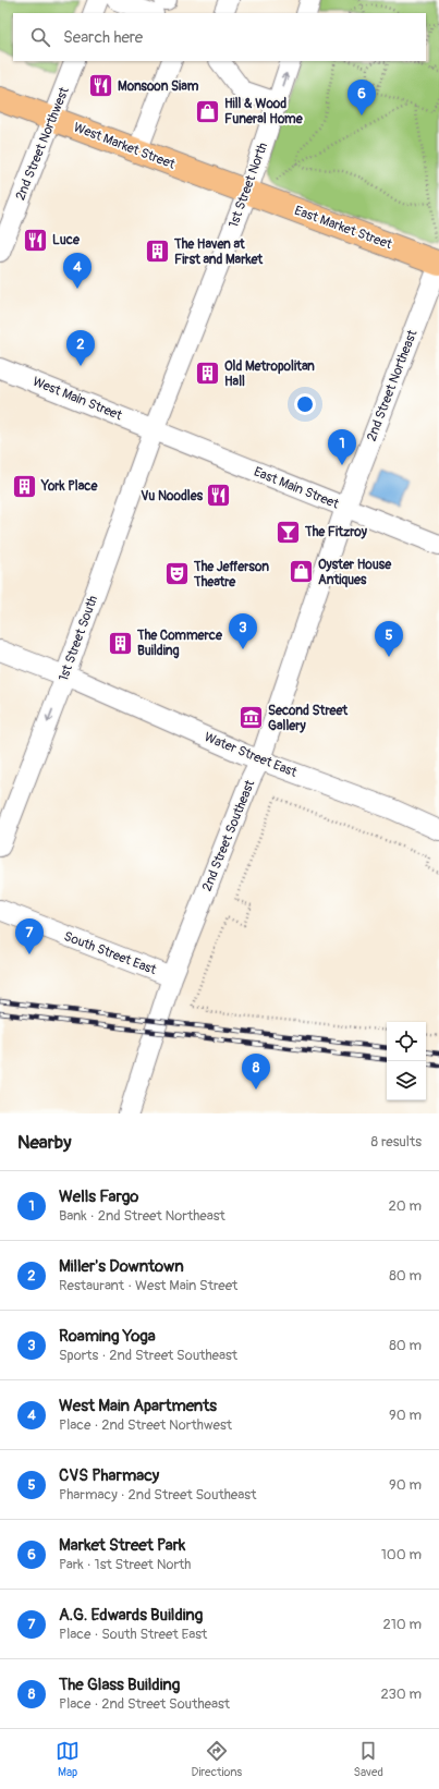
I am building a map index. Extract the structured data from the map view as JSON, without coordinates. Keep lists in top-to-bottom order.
{
  "streets": {
    "main road": ["West Market Street", "East Market Street"],
    "street": [
      "2nd Street Northwest",
      "1st Street North",
      "2nd Street Northeast",
      "West Main Street",
      "East Main Street",
      "1st Street South",
      "Water Street East",
      "2nd Street Southeast",
      "South Street East"
    ]
  },
  "crossings": [
    ["2nd Street Northwest", "West Market Street"],
    ["West Market Street", "1st Street North"],
    ["West Market Street", "East Market Street"],
    ["1st Street North", "East Market Street"],
    ["1st Street North", "West Main Street"],
    ["1st Street North", "East Main Street"],
    ["1st Street North", "1st Street South"],
    ["East Market Street", "2nd Street Northeast"],
    ["2nd Street Northeast", "East Main Street"],
    ["2nd Street Northeast", "2nd Street Southeast"],
    ["West Main Street", "East Main Street"],
    ["West Main Street", "1st Street South"],
    ["East Main Street", "1st Street South"],
    ["East Main Street", "2nd Street Southeast"],
    ["1st Street South", "Water Street East"],
    ["Water Street East", "2nd Street Southeast"],
    ["2nd Street Southeast", "South Street East"]
  ],
  "one_way": ["1st Street South"],
  "places": {
    "restaurant": ["Monsoon Siam", "Luce", "Vu Noodles"],
    "shop": ["Hill & Wood Funeral Home", "Oyster House Antiques"],
    "building": [
      "The Haven at First and Market",
      "Old Metropolitan Hall",
      "York Place",
      "The Commerce Building"
    ],
    "bar": ["The Fitzroy"],
    "theatre": ["The Jefferson Theatre"],
    "museum": ["Second Street Gallery"]
  },
  "page": {
    "search": "Search here",
    "pins": [
      "6",
      "4",
      "2",
      "1",
      "3",
      "5",
      "7",
      "8"
    ],
    "heading": ["Nearby", "8 results"],
    "list": [
      {
        "mark": "1",
        "name": "Wells Fargo",
        "note": "Bank · 2nd Street Northeast",
        "value": "20 m"
      },
      {
        "mark": "2",
        "name": "Miller's Downtown",
        "note": "Restaurant · West Main Street",
        "value": "80 m"
      },
      {
        "mark": "3",
        "name": "Roaming Yoga",
        "note": "Sports · 2nd Street Southeast",
        "value": "80 m"
      },
      {
        "mark": "4",
        "name": "West Main Apartments",
        "note": "Place · 2nd Street Northwest",
        "value": "90 m"
      },
      {
        "mark": "5",
        "name": "CVS Pharmacy",
        "note": "Pharmacy · 2nd Street Southeast",
        "value": "90 m"
      },
      {
        "mark": "6",
        "name": "Market Street Park",
        "note": "Park · 1st Street North",
        "value": "100 m"
      },
      {
        "mark": "7",
        "name": "A.G. Edwards Building",
        "note": "Place · South Street East",
        "value": "210 m"
      },
      {
        "mark": "8",
        "name": "The Glass Building",
        "note": "Place · 2nd Street Southeast",
        "value": "230 m"
      }
    ],
    "nav": ["Map", "Directions", "Saved"]
  }
}
